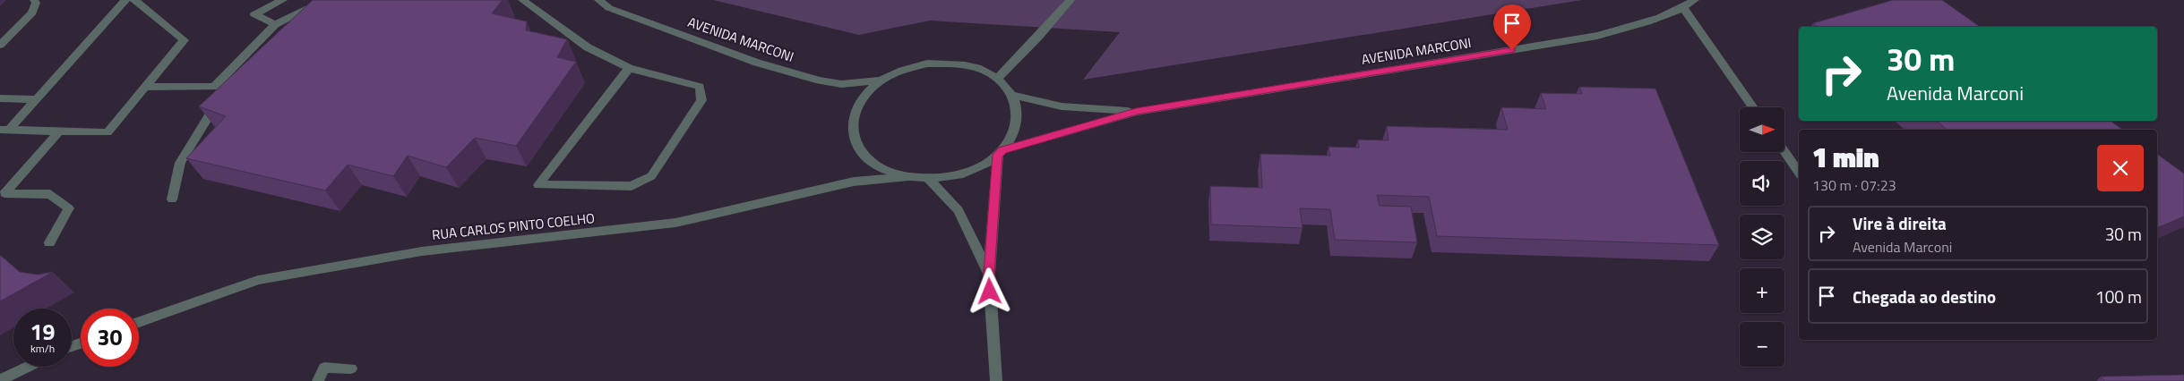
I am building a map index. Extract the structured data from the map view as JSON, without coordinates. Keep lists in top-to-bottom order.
{
  "streets": {
    "street": ["AVENIDA MARCONI", "RUA CARLOS PINTO COELHO"]
  },
  "crossings": [
    ["AVENIDA MARCONI", "RUA CARLOS PINTO COELHO"]
  ],
  "north": "right",
  "page": {
    "turn": ["30 m", "Avenida Marconi"],
    "map_buttons": ["+", "−"],
    "heading": ["1 min", "130 m · 07:23"],
    "list": [
      {
        "name": "Vire à direita",
        "note": "Avenida Marconi",
        "value": "30 m"
      },
      {
        "name": "Chegada ao destino",
        "value": "100 m"
      }
    ],
    "speed": "19 km/h",
    "limit": "30"
  }
}
